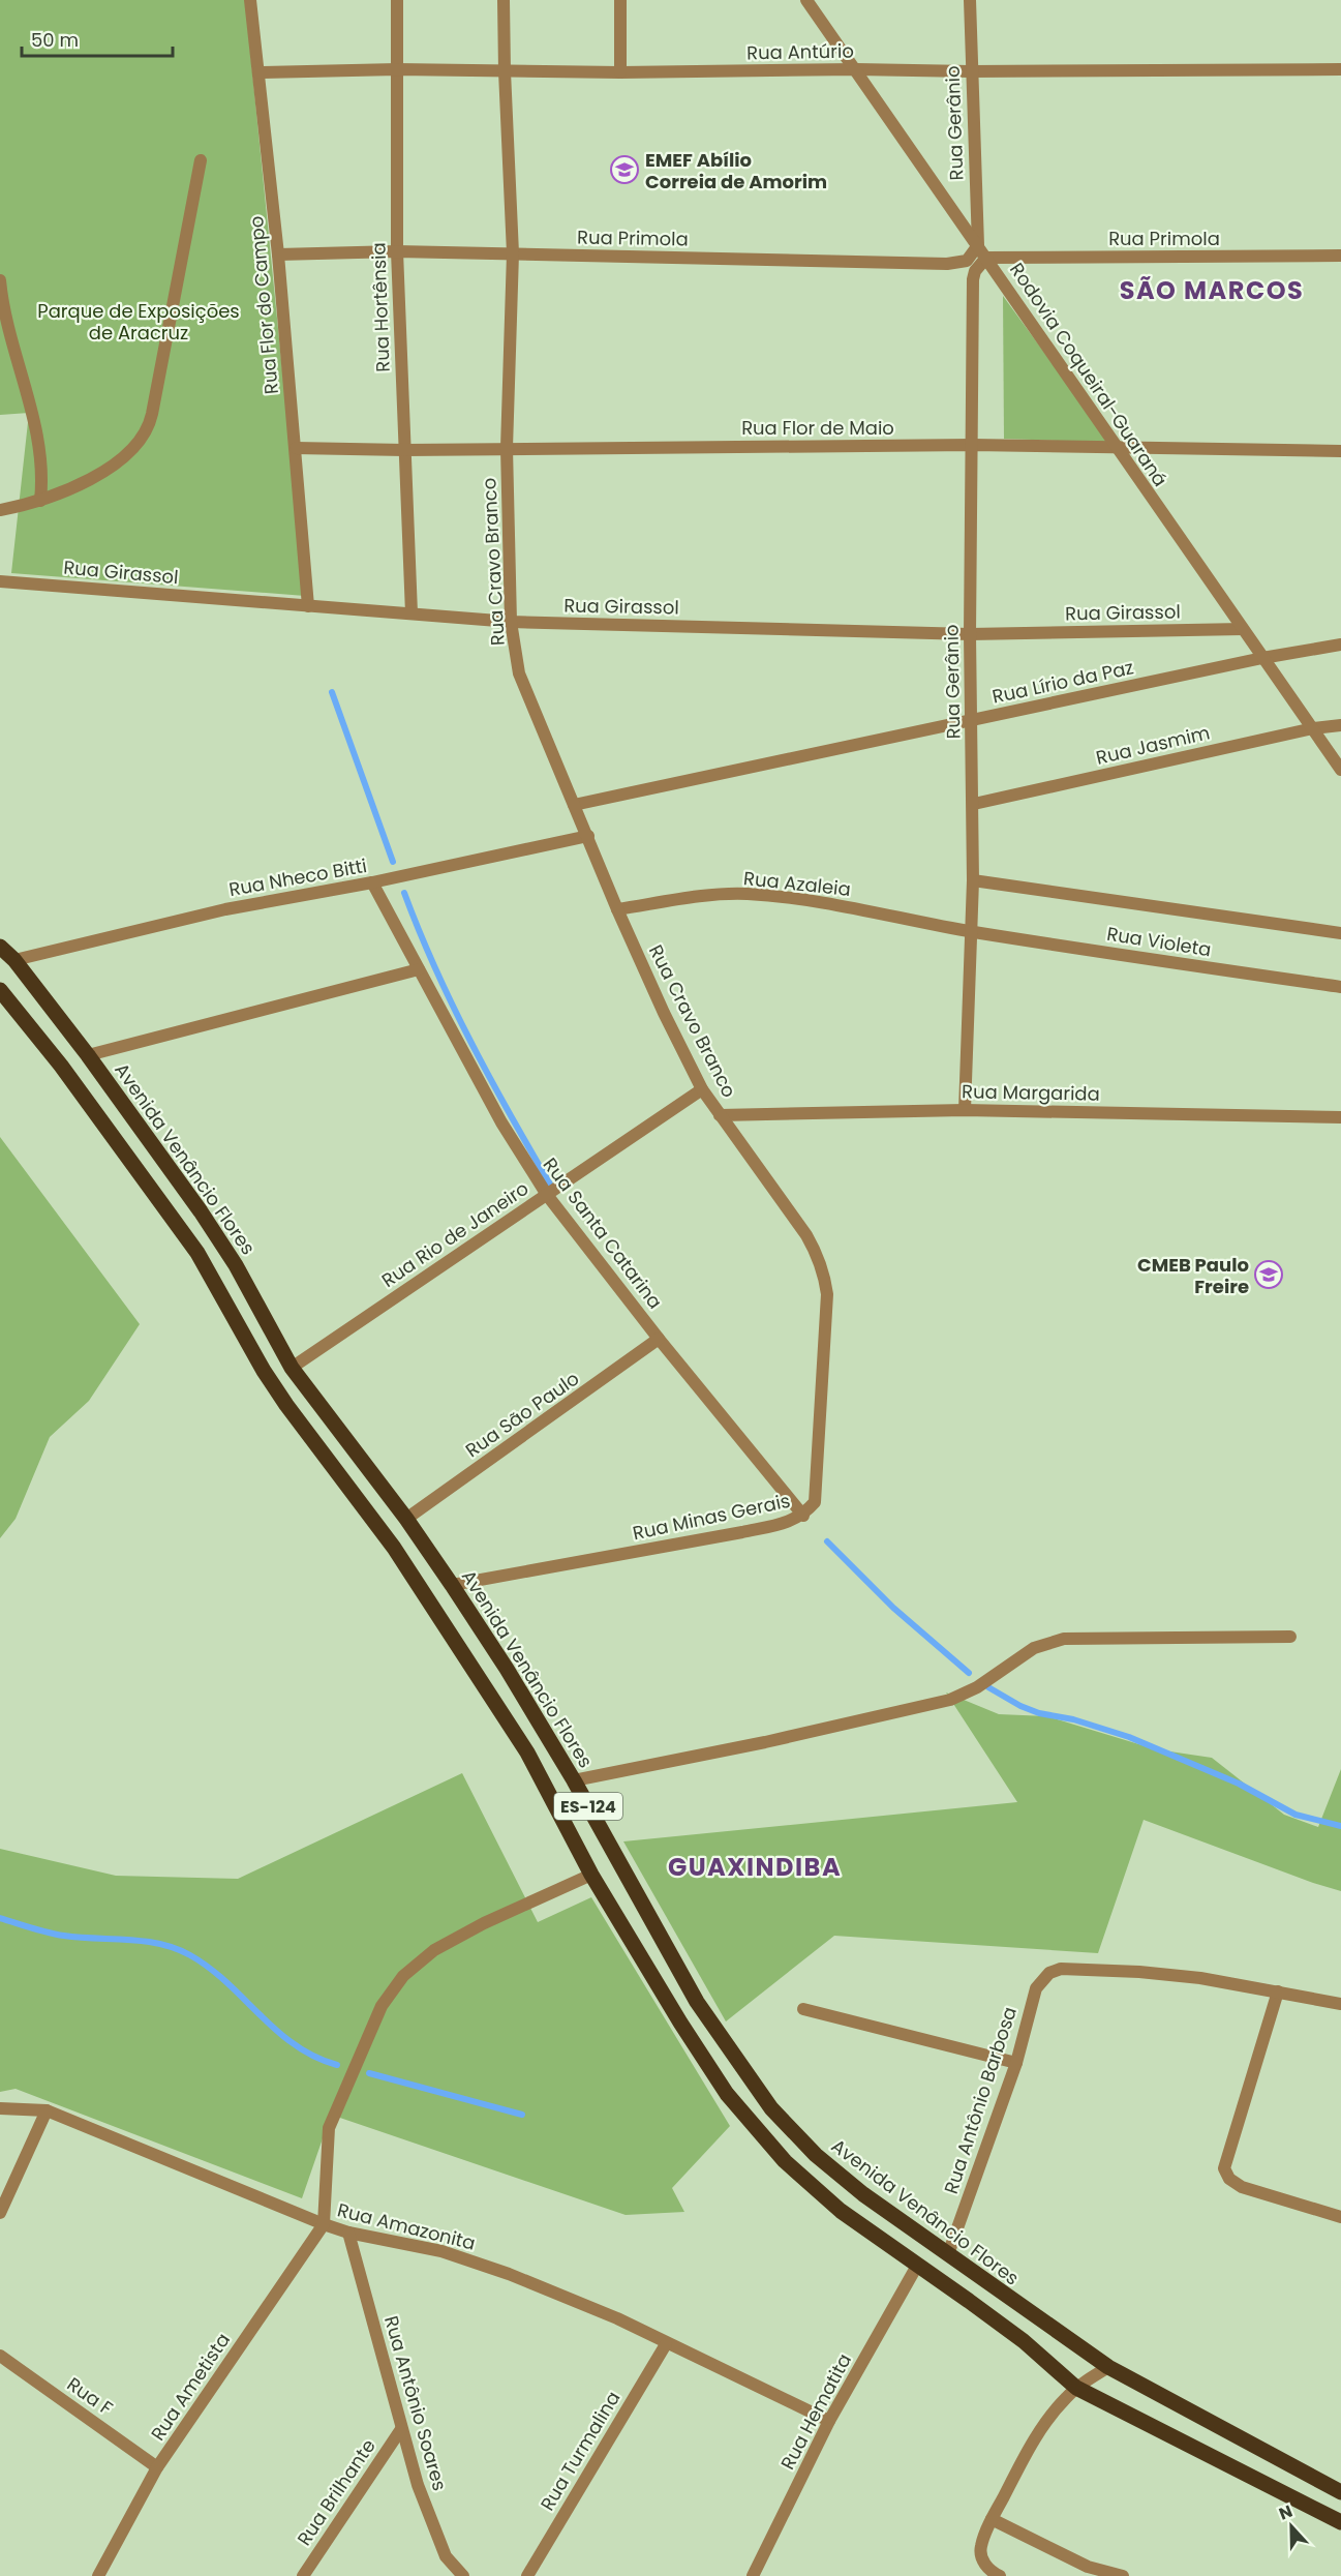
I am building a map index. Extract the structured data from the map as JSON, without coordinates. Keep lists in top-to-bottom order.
{
  "streets": {
    "main road": ["Avenida Venâncio Flores", "ES-124"],
    "street": [
      "Rua Antúrio",
      "Rua Gerânio",
      "Rua Primola",
      "Rua Flor do Campo",
      "Rua Hortênsia",
      "Rodovia Coqueiral-Guaraná",
      "Rua Flor de Maio",
      "Rua Cravo Branco",
      "Rua Girassol",
      "Rua Lírio da Paz",
      "Rua Jasmim",
      "Rua Nheco Bitti",
      "Rua Azaleia",
      "Rua Violeta",
      "Rua Margarida",
      "Rua Santa Catarina",
      "Rua Rio de Janeiro",
      "Rua São Paulo",
      "Rua Minas Gerais",
      "Rua Antônio Barbosa",
      "Rua Amazonita",
      "Rua Ametista",
      "Rua F",
      "Rua Antônio Soares",
      "Rua Hematita",
      "Rua Turmalina",
      "Rua Brilhante"
    ]
  },
  "crossings": [
    ["Rua Antúrio", "Rua Gerânio"],
    ["Rua Antúrio", "Rua Flor do Campo"],
    ["Rua Antúrio", "Rua Hortênsia"],
    ["Rua Antúrio", "Rodovia Coqueiral-Guaraná"],
    ["Rua Antúrio", "Rua Cravo Branco"],
    ["Rua Gerânio", "Rua Primola"],
    ["Rua Gerânio", "Rodovia Coqueiral-Guaraná"],
    ["Rua Gerânio", "Rua Flor de Maio"],
    ["Rua Gerânio", "Rua Girassol"],
    ["Rua Gerânio", "Rua Lírio da Paz"],
    ["Rua Gerânio", "Rua Jasmim"],
    ["Rua Gerânio", "Rua Azaleia"],
    ["Rua Gerânio", "Rua Violeta"],
    ["Rua Gerânio", "Rua Margarida"],
    ["Rua Primola", "Rua Flor do Campo"],
    ["Rua Primola", "Rua Hortênsia"],
    ["Rua Primola", "Rodovia Coqueiral-Guaraná"],
    ["Rua Primola", "Rua Cravo Branco"],
    ["Rua Flor do Campo", "Rua Flor de Maio"],
    ["Rua Flor do Campo", "Rua Girassol"],
    ["Rua Hortênsia", "Rua Flor de Maio"],
    ["Rua Hortênsia", "Rua Girassol"],
    ["Rodovia Coqueiral-Guaraná", "Rua Flor de Maio"],
    ["Rodovia Coqueiral-Guaraná", "Rua Girassol"],
    ["Rodovia Coqueiral-Guaraná", "Rua Lírio da Paz"],
    ["Rodovia Coqueiral-Guaraná", "Rua Jasmim"],
    ["Rua Flor de Maio", "Rua Cravo Branco"],
    ["Rua Cravo Branco", "Rua Girassol"],
    ["Rua Cravo Branco", "Rua Lírio da Paz"],
    ["Rua Cravo Branco", "Rua Nheco Bitti"],
    ["Rua Cravo Branco", "Rua Azaleia"],
    ["Rua Cravo Branco", "Rua Margarida"],
    ["Rua Cravo Branco", "Rua Rio de Janeiro"],
    ["Rua Cravo Branco", "Rua Minas Gerais"],
    ["Rua Nheco Bitti", "Avenida Venâncio Flores"],
    ["Rua Nheco Bitti", "Rua Santa Catarina"],
    ["Rua Azaleia", "Rua Violeta"],
    ["Avenida Venâncio Flores", "Rua Rio de Janeiro"],
    ["Avenida Venâncio Flores", "Rua São Paulo"],
    ["Avenida Venâncio Flores", "Rua Minas Gerais"],
    ["Avenida Venâncio Flores", "Rua Antônio Barbosa"],
    ["Rua Santa Catarina", "Rua Rio de Janeiro"],
    ["Rua Santa Catarina", "Rua São Paulo"],
    ["Rua Santa Catarina", "Rua Minas Gerais"],
    ["ES-124", "Rua Hematita"],
    ["Rua Amazonita", "Rua Ametista"],
    ["Rua Amazonita", "Rua Antônio Soares"],
    ["Rua Amazonita", "Rua Hematita"],
    ["Rua Amazonita", "Rua Turmalina"],
    ["Rua Ametista", "Rua F"],
    ["Rua Antônio Soares", "Rua Brilhante"]
  ],
  "districts": ["SÃO MARCOS", "GUAXINDIBA"],
  "parks": ["Parque de Exposições de Aracruz"],
  "places": {
    "school or university": ["EMEF Abílio Correia de Amorim", "CMEB Paulo Freire"]
  },
  "scale_bar": "50 m",
  "north": "top"
}
